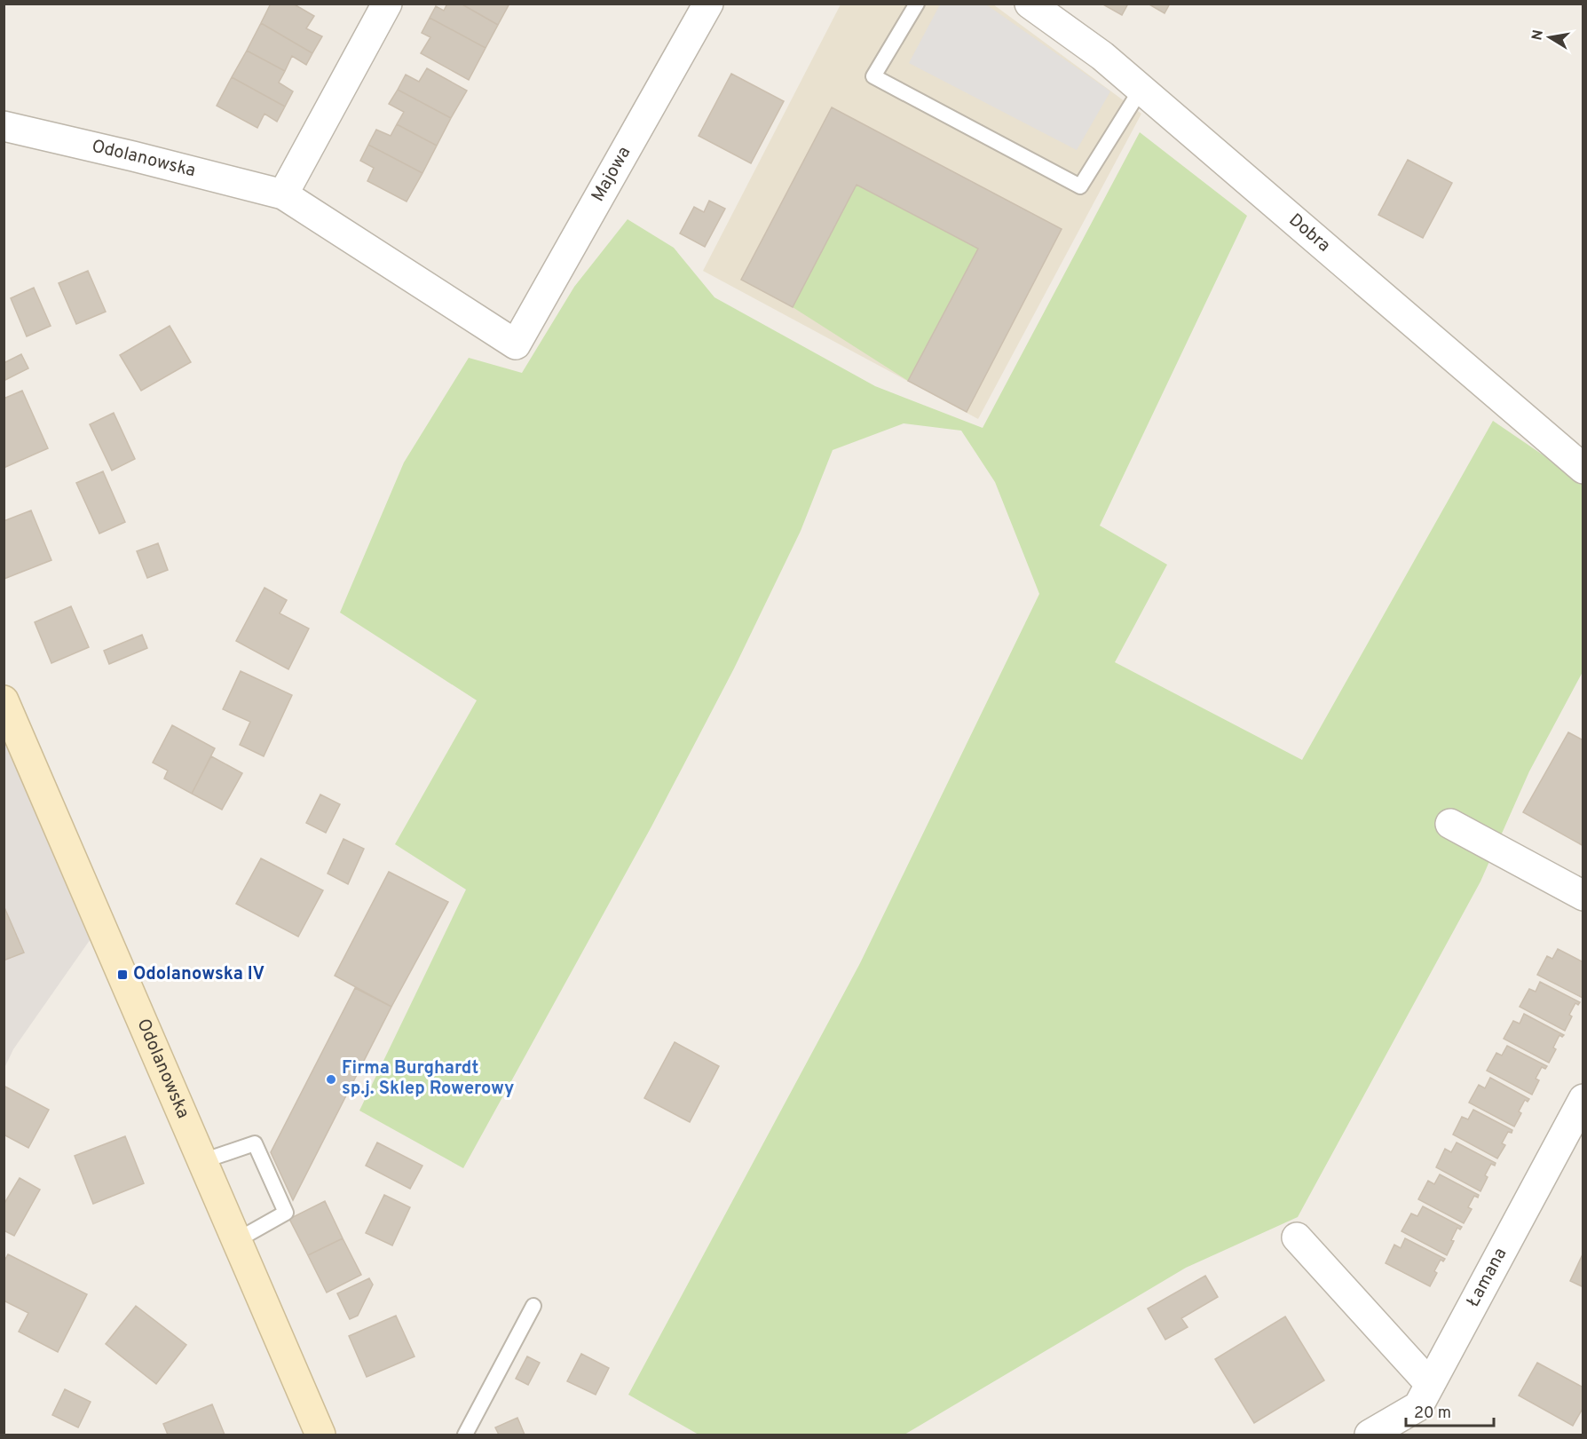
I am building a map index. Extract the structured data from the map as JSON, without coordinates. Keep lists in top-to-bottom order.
{
  "streets": {
    "main road": ["Odolanowska"],
    "street": ["Majowa", "Dobra", "Łamana"]
  },
  "crossings": [
    ["Odolanowska", "Majowa"]
  ],
  "places": {
    "transit": ["Odolanowska IV"],
    "other": ["Firma Burghardt sp.j. Sklep Rowerowy"]
  },
  "scale_bar": "20 m",
  "north": "left"
}
